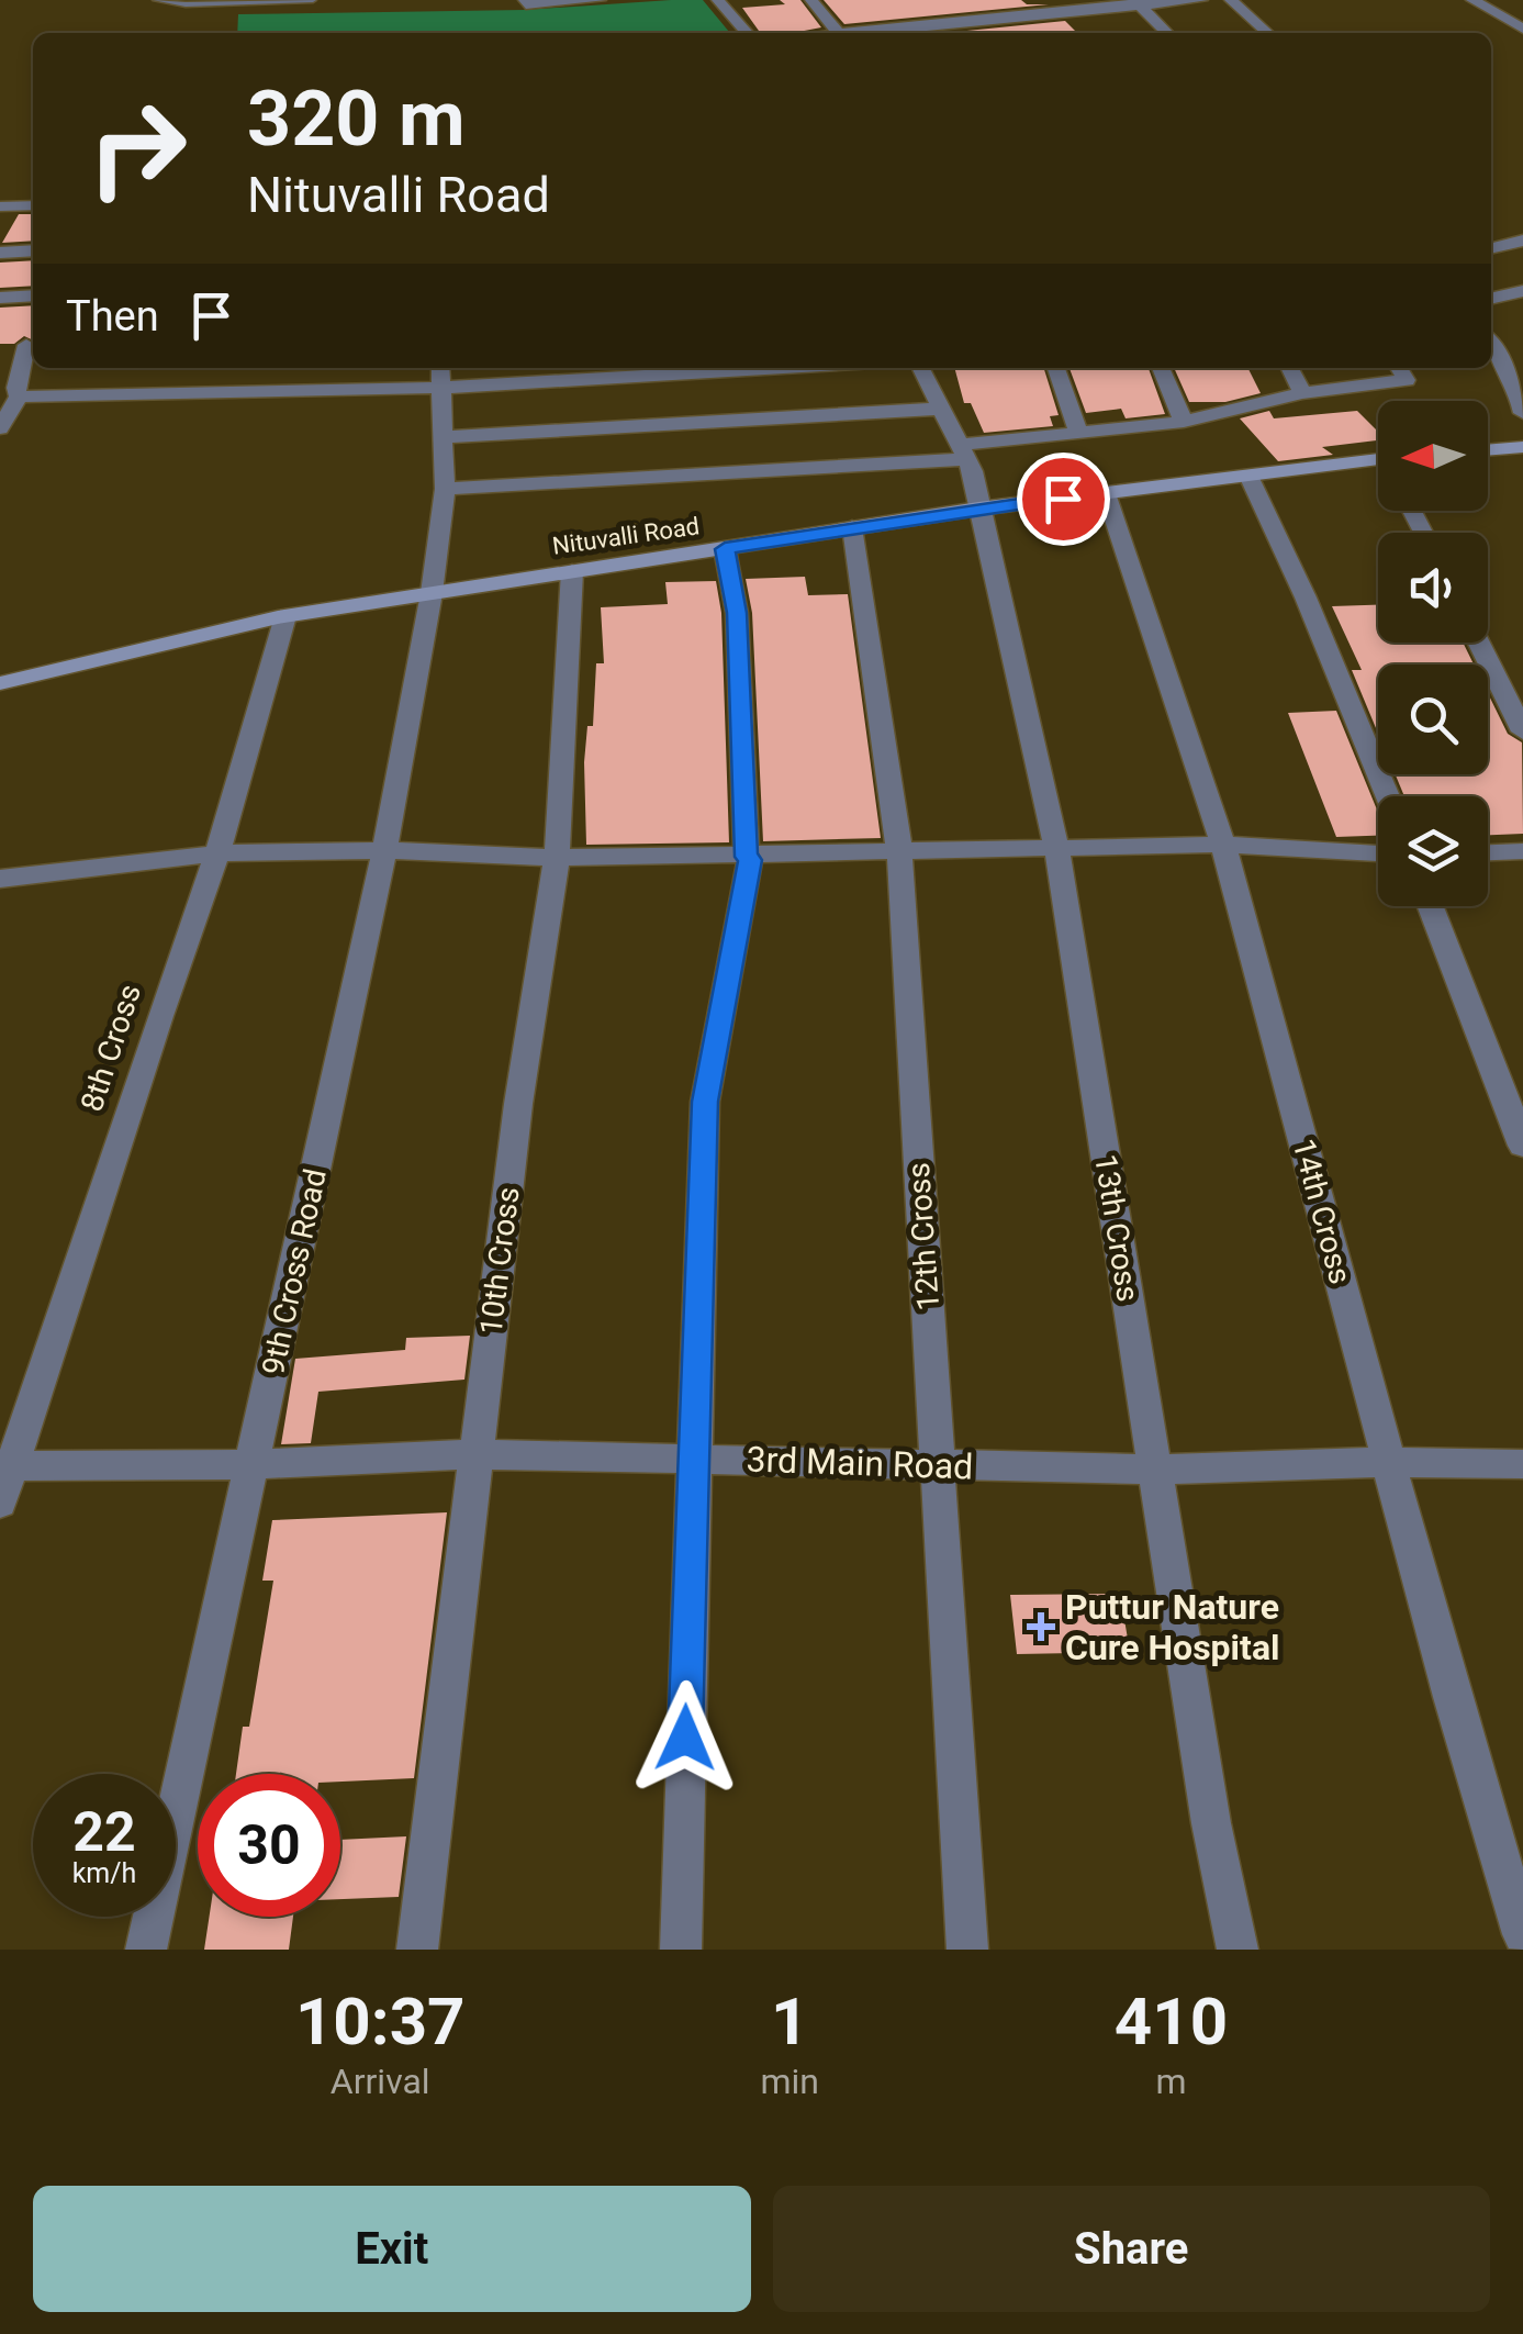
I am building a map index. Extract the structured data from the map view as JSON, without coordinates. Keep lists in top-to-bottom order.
{
  "streets": {
    "street": [
      "Nituvalli Road",
      "8th Cross",
      "14th Cross",
      "13th Cross",
      "12th Cross",
      "10th Cross",
      "9th Cross Road",
      "3rd Main Road"
    ]
  },
  "crossings": [
    ["Nituvalli Road", "8th Cross"],
    ["Nituvalli Road", "14th Cross"],
    ["Nituvalli Road", "13th Cross"],
    ["Nituvalli Road", "12th Cross"],
    ["Nituvalli Road", "10th Cross"],
    ["Nituvalli Road", "9th Cross Road"],
    ["8th Cross", "3rd Main Road"],
    ["14th Cross", "3rd Main Road"],
    ["13th Cross", "3rd Main Road"],
    ["12th Cross", "3rd Main Road"],
    ["10th Cross", "3rd Main Road"],
    ["9th Cross Road", "3rd Main Road"]
  ],
  "places": {
    "health": ["Puttur Nature Cure Hospital"]
  },
  "north": "left",
  "page": {
    "turn": ["320 m", "Nituvalli Road"],
    "then": "Then",
    "speed": "22 km/h",
    "limit": "30",
    "eta": [
      "10:37",
      "Arrival",
      "1",
      "min",
      "410",
      "m"
    ],
    "buttons": ["Exit", "Share"]
  }
}
